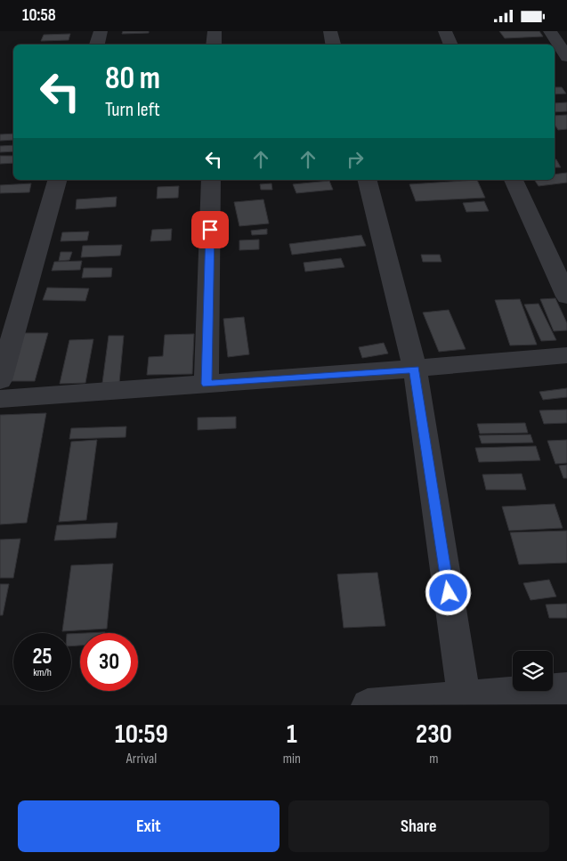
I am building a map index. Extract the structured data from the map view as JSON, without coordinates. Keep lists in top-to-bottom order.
{
  "page": {
    "status": "10:58",
    "turn": ["80 m", "Turn left"],
    "speed": "25 km/h",
    "limit": "30",
    "eta": [
      "10:59",
      "Arrival",
      "1",
      "min",
      "230",
      "m"
    ],
    "buttons": ["Exit", "Share"]
  }
}
